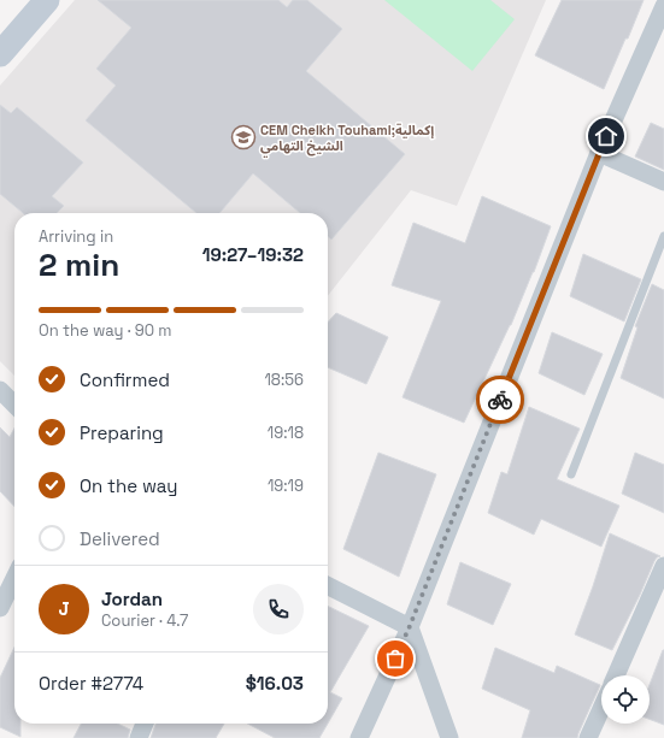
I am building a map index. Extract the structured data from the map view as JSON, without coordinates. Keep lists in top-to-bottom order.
{
  "places": {
    "school or university": ["CEM Cheikh Touhami;إكمالية الشيخ التهامي"]
  },
  "page": {
    "heading": ["2 min", "Arriving in", "19:27–19:32"],
    "panel": [
      "Jordan",
      "Courier · 4.7",
      "Order #2774",
      "$16.03"
    ],
    "bar": "On the way · 90 m",
    "list": [
      ["Confirmed", "18:56"],
      ["Preparing", "19:18"],
      ["On the way", "19:19"],
      "Delivered"
    ],
    "round": "J"
  }
}
